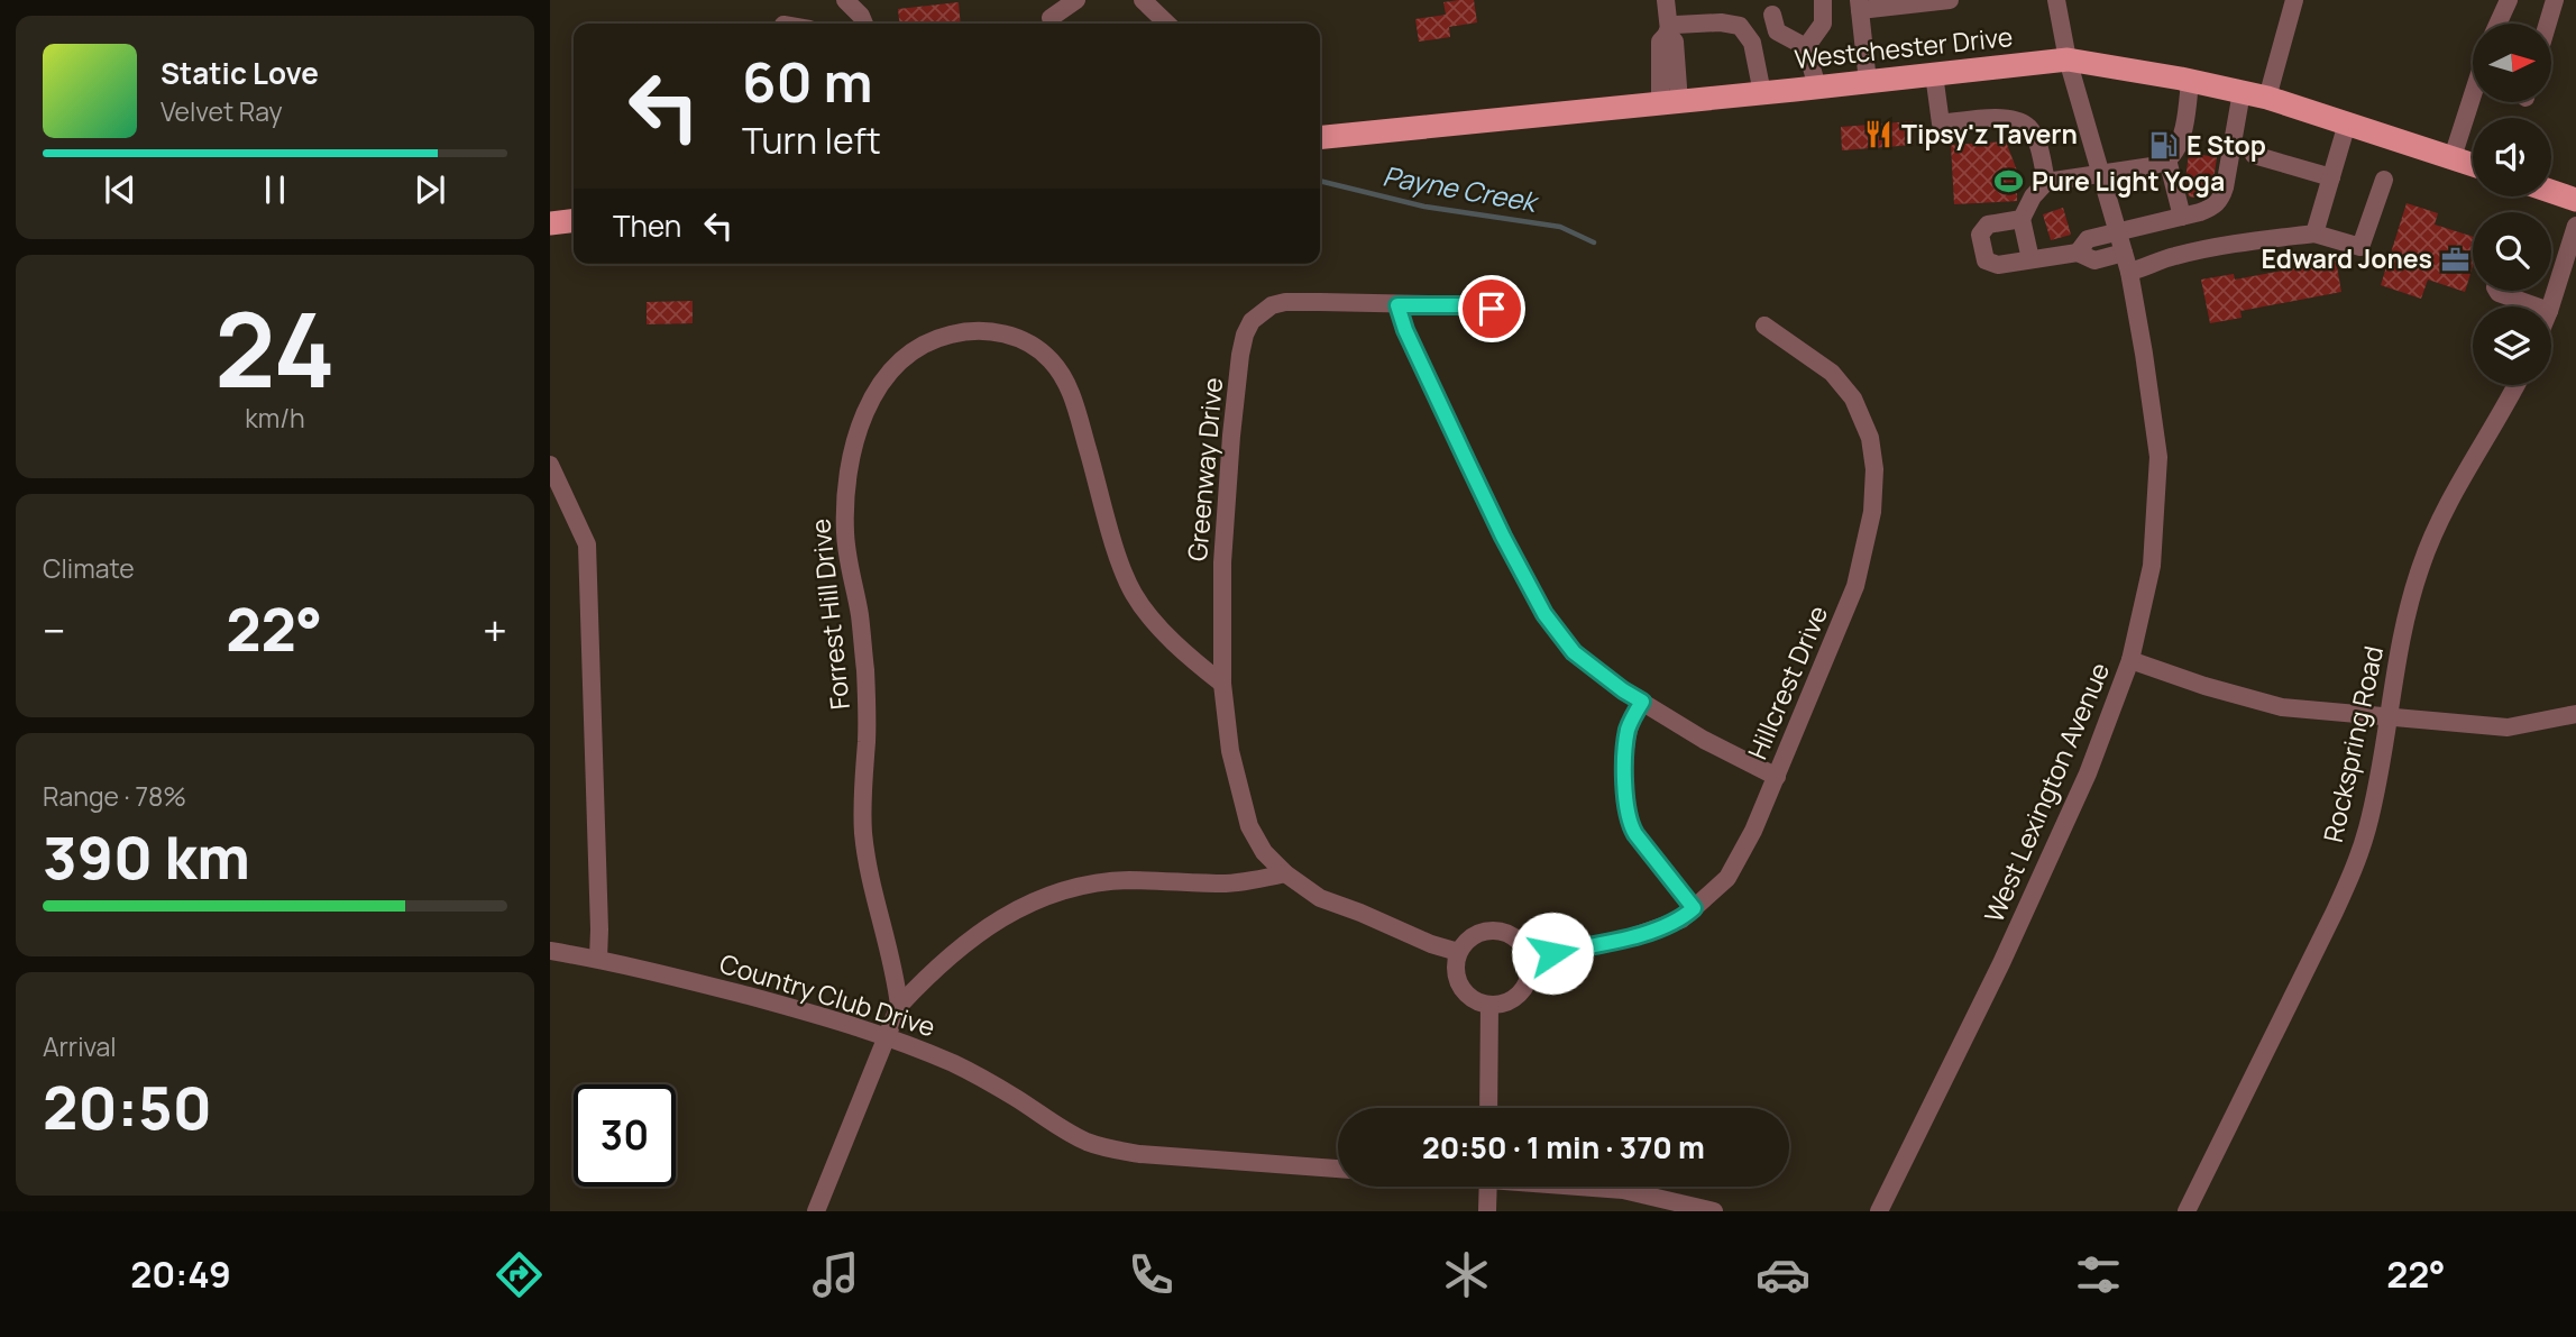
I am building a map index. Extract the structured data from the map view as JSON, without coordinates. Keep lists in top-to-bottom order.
{
  "streets": {
    "main road": ["Westchester Drive"],
    "street": [
      "Greenway Drive",
      "Forrest Hill Drive",
      "Hillcrest Drive",
      "Rockspring Road",
      "West Lexington Avenue",
      "Country Club Drive"
    ]
  },
  "crossings": [
    ["Westchester Drive", "West Lexington Avenue"],
    ["Greenway Drive", "Forrest Hill Drive"],
    ["Greenway Drive", "Hillcrest Drive"],
    ["Forrest Hill Drive", "Country Club Drive"]
  ],
  "water": ["Payne Creek"],
  "places": {
    "restaurant": ["Tipsy'z Tavern"],
    "fuel station": ["E Stop"],
    "sports": ["Pure Light Yoga"],
    "office": ["Edward Jones"]
  },
  "north": "right",
  "page": {
    "turn": ["60 m", "Turn left"],
    "song": ["Static Love", "Velvet Ray"],
    "then": "Then",
    "tile": [
      ["24", "km/h"],
      "Climate",
      ["Range · 78%", "390 km"],
      ["Arrival", "20:50"]
    ],
    "heat": ["−", "22°", "+"],
    "limit": "30",
    "trip": "20:50 · 1 min · 370 m",
    "tabs": ["20:49", "22°"]
  }
}
